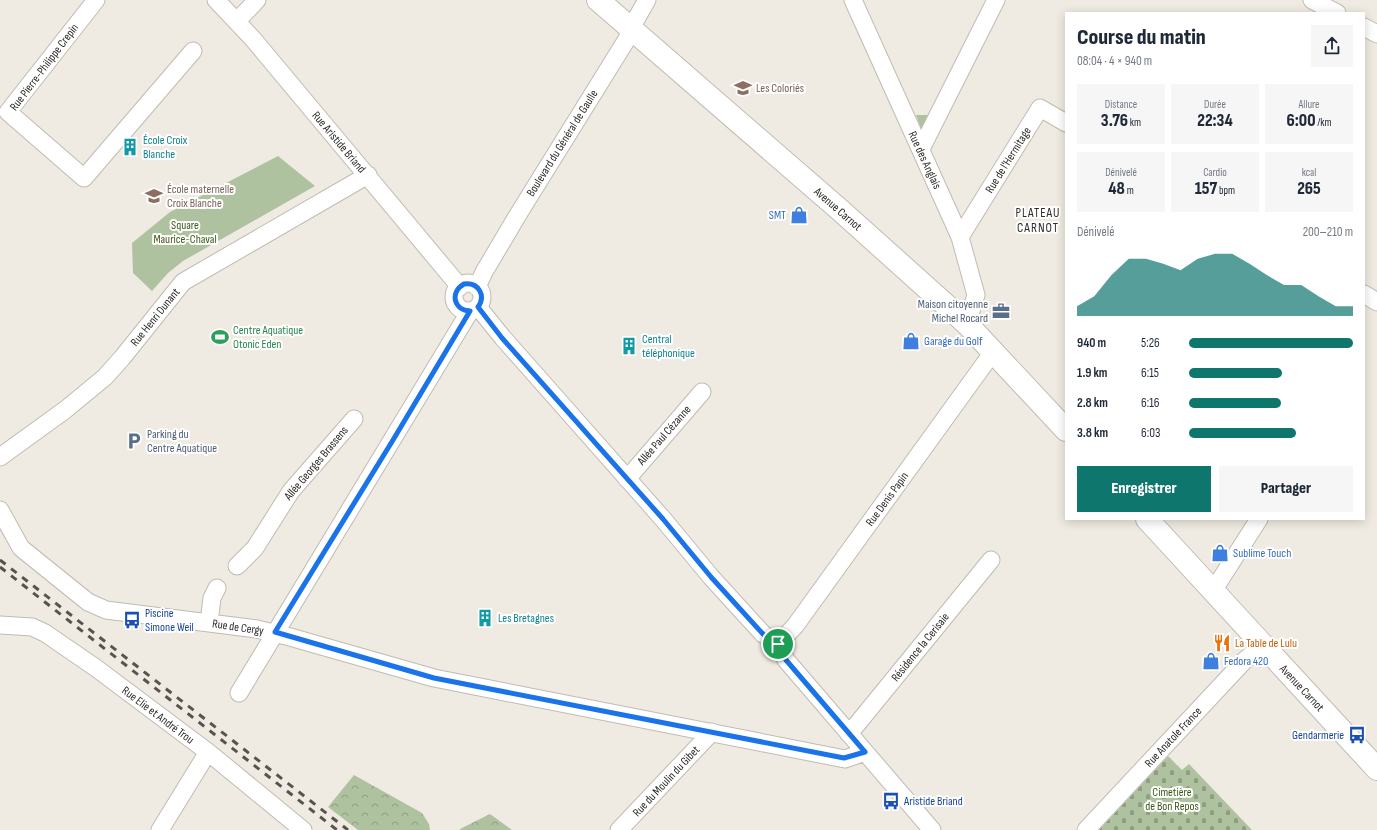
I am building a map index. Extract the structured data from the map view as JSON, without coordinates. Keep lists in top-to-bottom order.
{
  "streets": {
    "main road": ["Avenue Carnot"],
    "street": [
      "Rue Pierre-Philippe Crepin",
      "Rue Aristide Briand",
      "Boulevard du Général de Gaulle",
      "Rue des Anglais",
      "Rue de l'Hermitage",
      "Rue Henri Dunant",
      "Allée Paul Cézanne",
      "Allée Georges Brassens",
      "Rue Denis Papin",
      "Rue de Cergy",
      "Résidence la Cerisaie",
      "Rue Elie et André Trou",
      "Rue Anatole France",
      "Rue du Moulin du Gibet"
    ]
  },
  "crossings": [
    ["Rue Aristide Briand", "Boulevard du Général de Gaulle"],
    ["Rue Aristide Briand", "Rue Henri Dunant"],
    ["Boulevard du Général de Gaulle", "Avenue Carnot"],
    ["Rue des Anglais", "Rue de l'Hermitage"],
    ["Rue des Anglais", "Avenue Carnot"],
    ["Avenue Carnot", "Rue Denis Papin"],
    ["Avenue Carnot", "Rue Anatole France"],
    ["Rue de Cergy", "Rue du Moulin du Gibet"]
  ],
  "districts": ["PLATEAU CARNOT"],
  "parks": ["Square Maurice-Chaval", "Cimetière de Bon Repos"],
  "places": {
    "school or university": ["Les Coloriés", "École maternelle Croix Blanche"],
    "building": ["École Croix Blanche", "Central téléphonique", "Les Bretagnes"],
    "shop": [
      "SMT",
      "Garage du Golf",
      "Sublime Touch",
      "Fedora 420"
    ],
    "office": ["Maison citoyenne Michel Rocard"],
    "sports": ["Centre Aquatique Otonic Eden"],
    "parking": ["Parking du Centre Aquatique"],
    "bus stop": ["Piscine Simone Weil", "Gendarmerie", "Aristide Briand"],
    "restaurant": ["La Table de Lulu"]
  },
  "page": {
    "heading": ["Course du matin", "08:04 · 4 × 940 m"],
    "stats": [
      ["Distance", "3.76 km"],
      ["Durée", "22:34"],
      ["Allure", "6:00 /km"],
      ["Dénivelé", "48 m"],
      ["Cardio", "157 bpm"],
      ["kcal", "265"]
    ],
    "chart": ["Dénivelé", "200–210 m"],
    "list": [
      {
        "name": "940 m",
        "note": "5:26"
      },
      {
        "name": "1.9 km",
        "note": "6:15"
      },
      {
        "name": "2.8 km",
        "note": "6:16"
      },
      {
        "name": "3.8 km",
        "note": "6:03"
      }
    ],
    "buttons": ["Enregistrer", "Partager"]
  }
}
